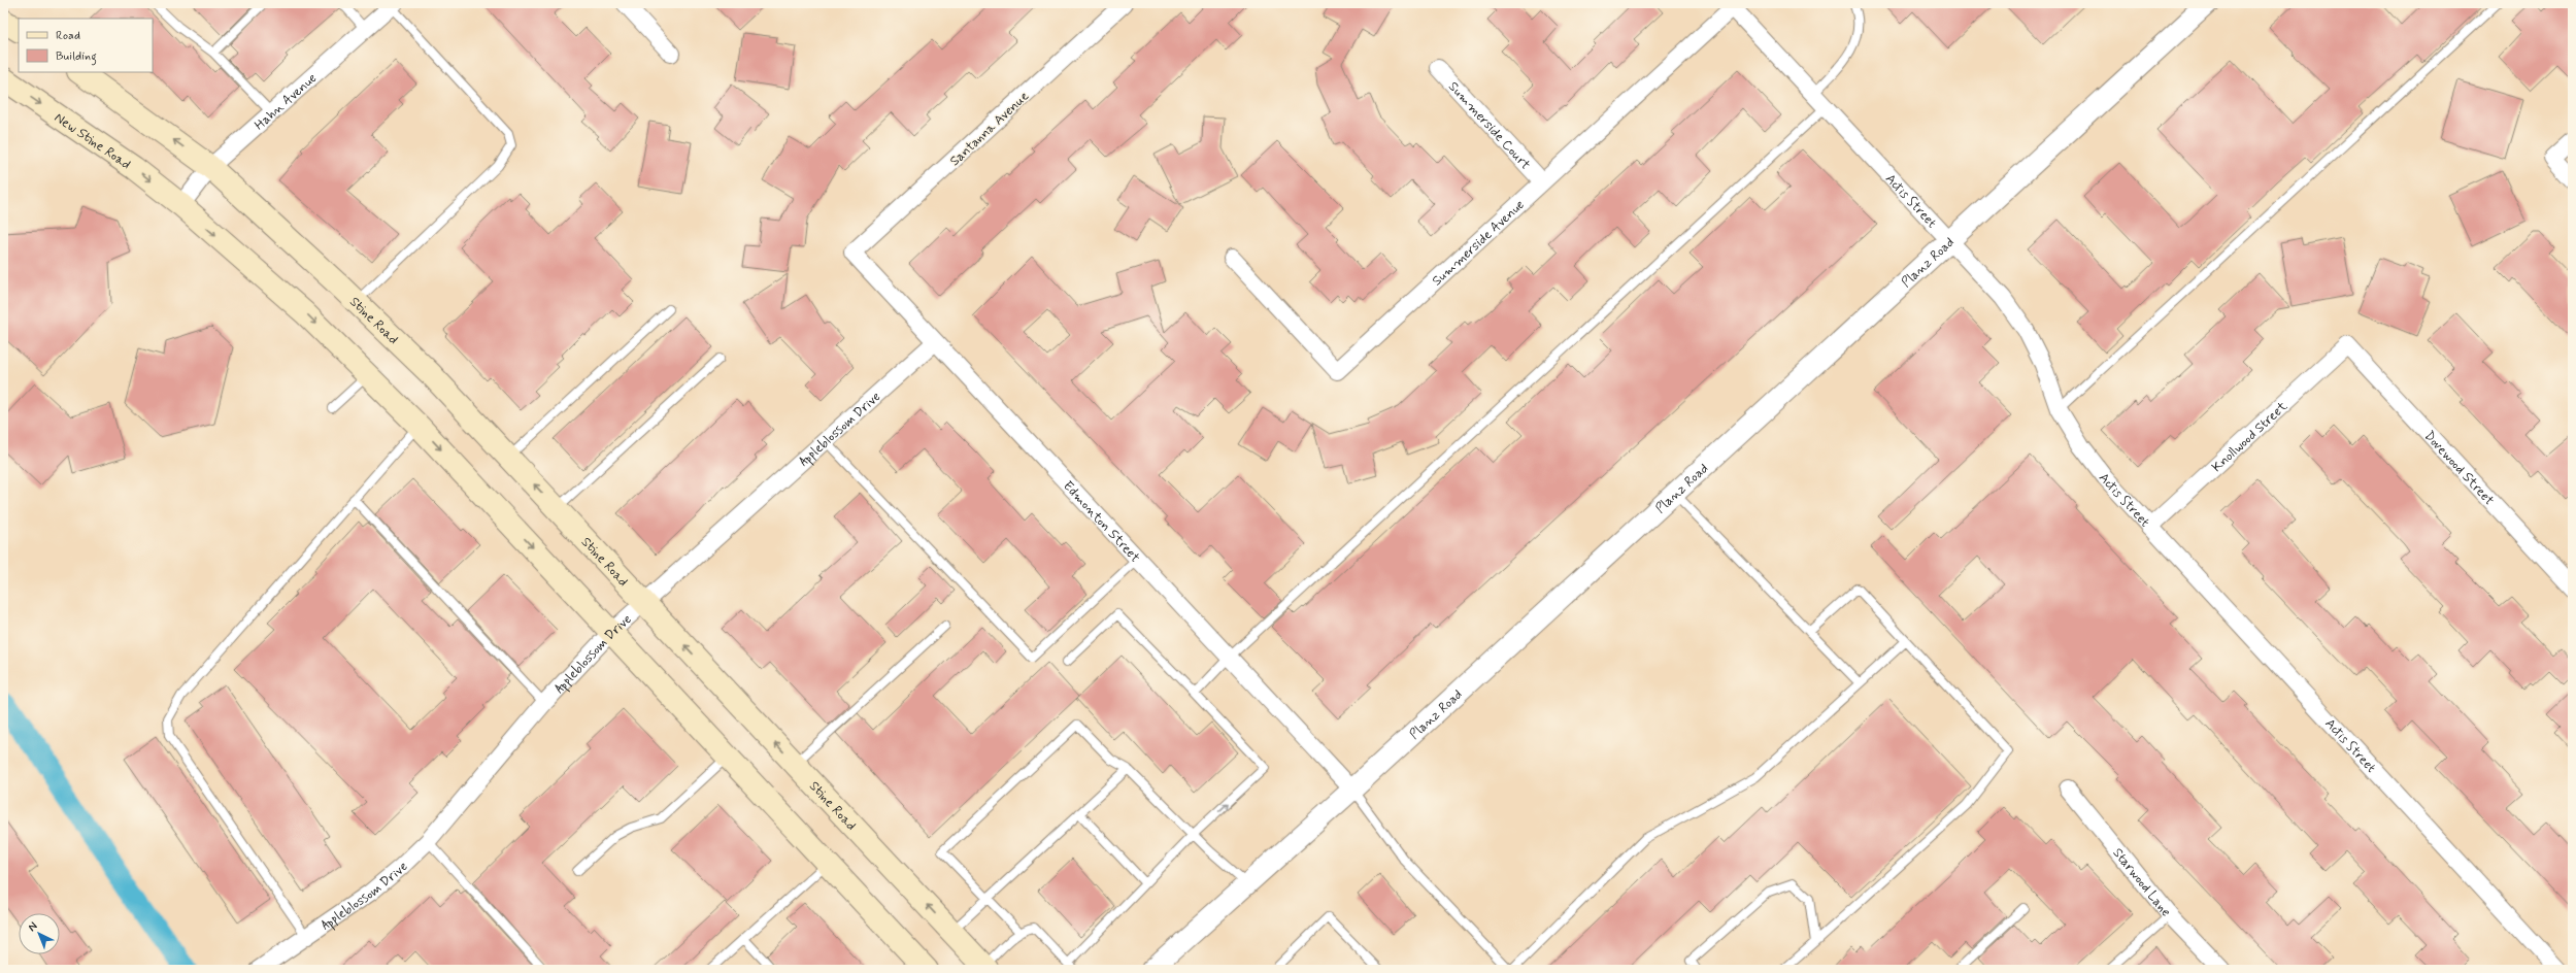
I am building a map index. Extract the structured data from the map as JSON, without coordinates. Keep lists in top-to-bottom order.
{
  "streets": {
    "main road": ["New Stine Road", "Stine Road"],
    "street": [
      "Hahn Avenue",
      "Summerside Court",
      "Santanna Avenue",
      "Actis Street",
      "Summerside Avenue",
      "Planz Road",
      "Appleblossom Drive",
      "Knollwood Street",
      "Dovewood Street",
      "Edmonton Street",
      "Starwood Lane"
    ]
  },
  "crossings": [
    ["Hahn Avenue", "New Stine Road"],
    ["Hahn Avenue", "Stine Road"],
    ["Summerside Court", "Summerside Avenue"],
    ["Santanna Avenue", "Edmonton Street"],
    ["Actis Street", "Summerside Avenue"],
    ["Actis Street", "Planz Road"],
    ["Actis Street", "Knollwood Street"],
    ["Planz Road", "Edmonton Street"],
    ["Stine Road", "Appleblossom Drive"],
    ["Appleblossom Drive", "Edmonton Street"],
    ["Knollwood Street", "Dovewood Street"]
  ],
  "legend": ["Road", "Building"],
  "north": "top left"
}
